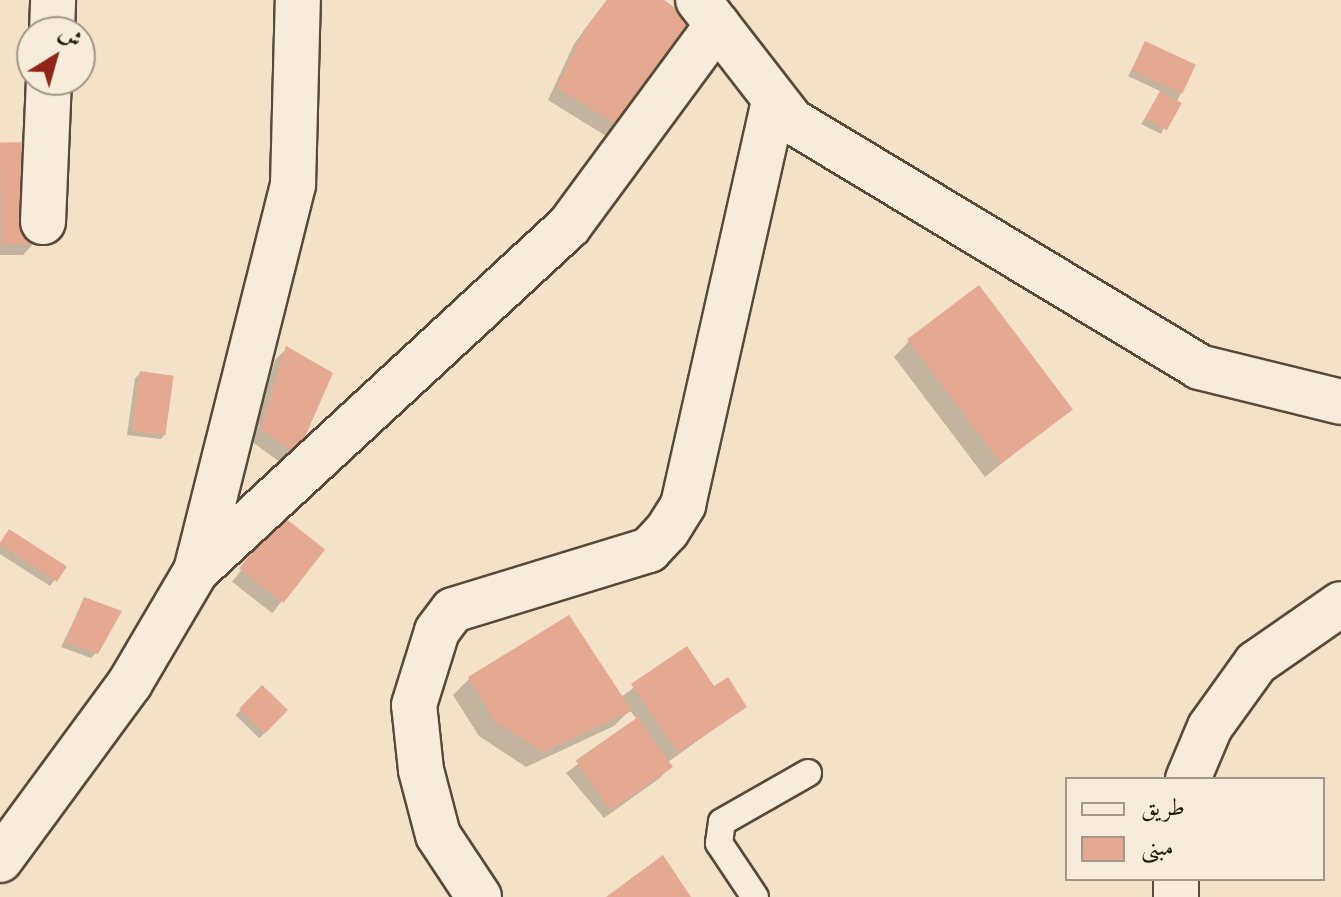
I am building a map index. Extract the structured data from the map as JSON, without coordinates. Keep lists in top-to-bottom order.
{
  "legend": ["طريق", "مبنى"],
  "north": "top right"
}
